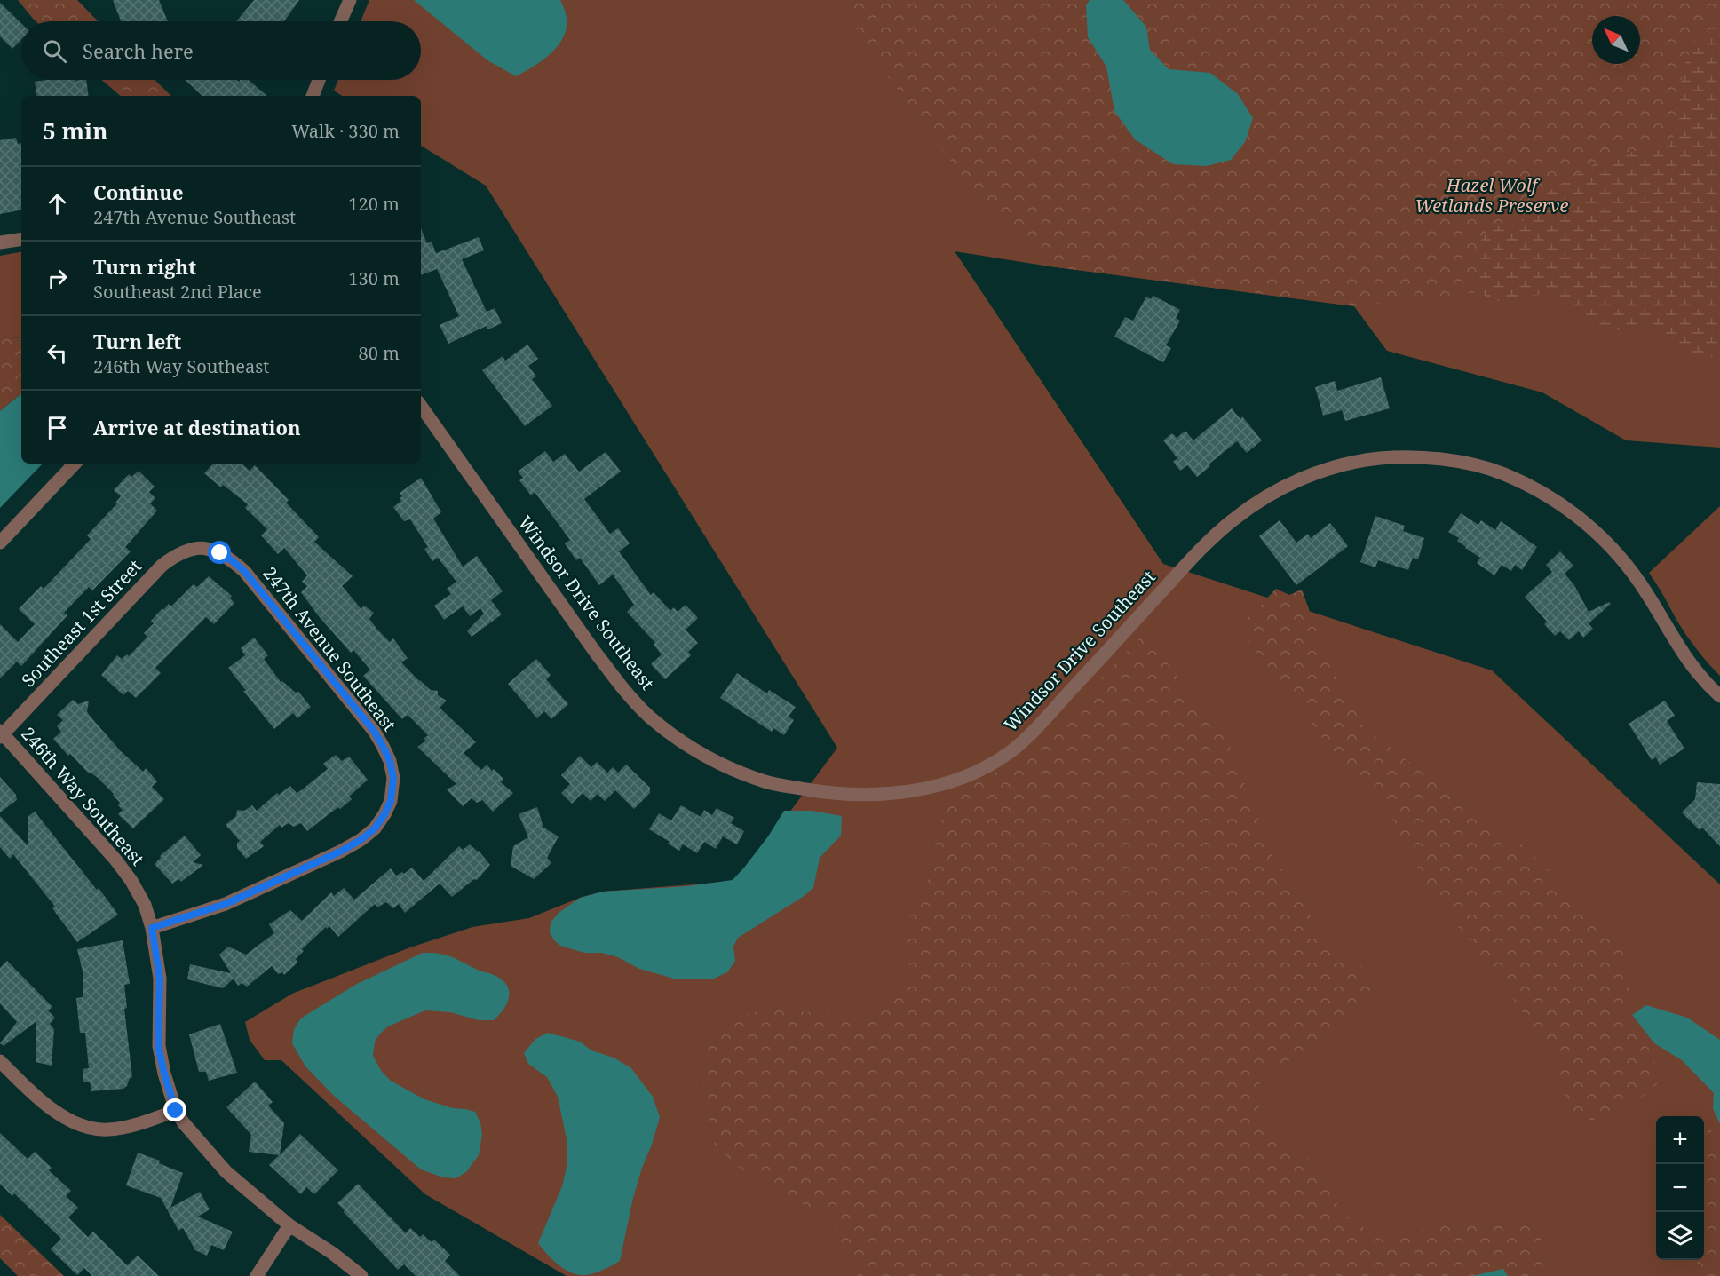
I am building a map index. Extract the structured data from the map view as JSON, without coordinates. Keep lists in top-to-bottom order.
{
  "streets": {
    "street": [
      "Windsor Drive Southeast",
      "Southeast 1st Street",
      "247th Avenue Southeast",
      "246th Way Southeast"
    ]
  },
  "crossings": [
    ["Southeast 1st Street", "247th Avenue Southeast"],
    ["Southeast 1st Street", "246th Way Southeast"],
    ["247th Avenue Southeast", "246th Way Southeast"]
  ],
  "parks": ["Hazel Wolf Wetlands Preserve"],
  "north": "top left",
  "page": {
    "search": "Search here",
    "heading": ["5 min", "Walk · 330 m"],
    "list": [
      ["Continue", "247th Avenue Southeast", "120 m"],
      ["Turn right", "Southeast 2nd Place", "130 m"],
      ["Turn left", "246th Way Southeast", "80 m"],
      "Arrive at destination"
    ],
    "map_buttons": ["+", "−"]
  }
}
